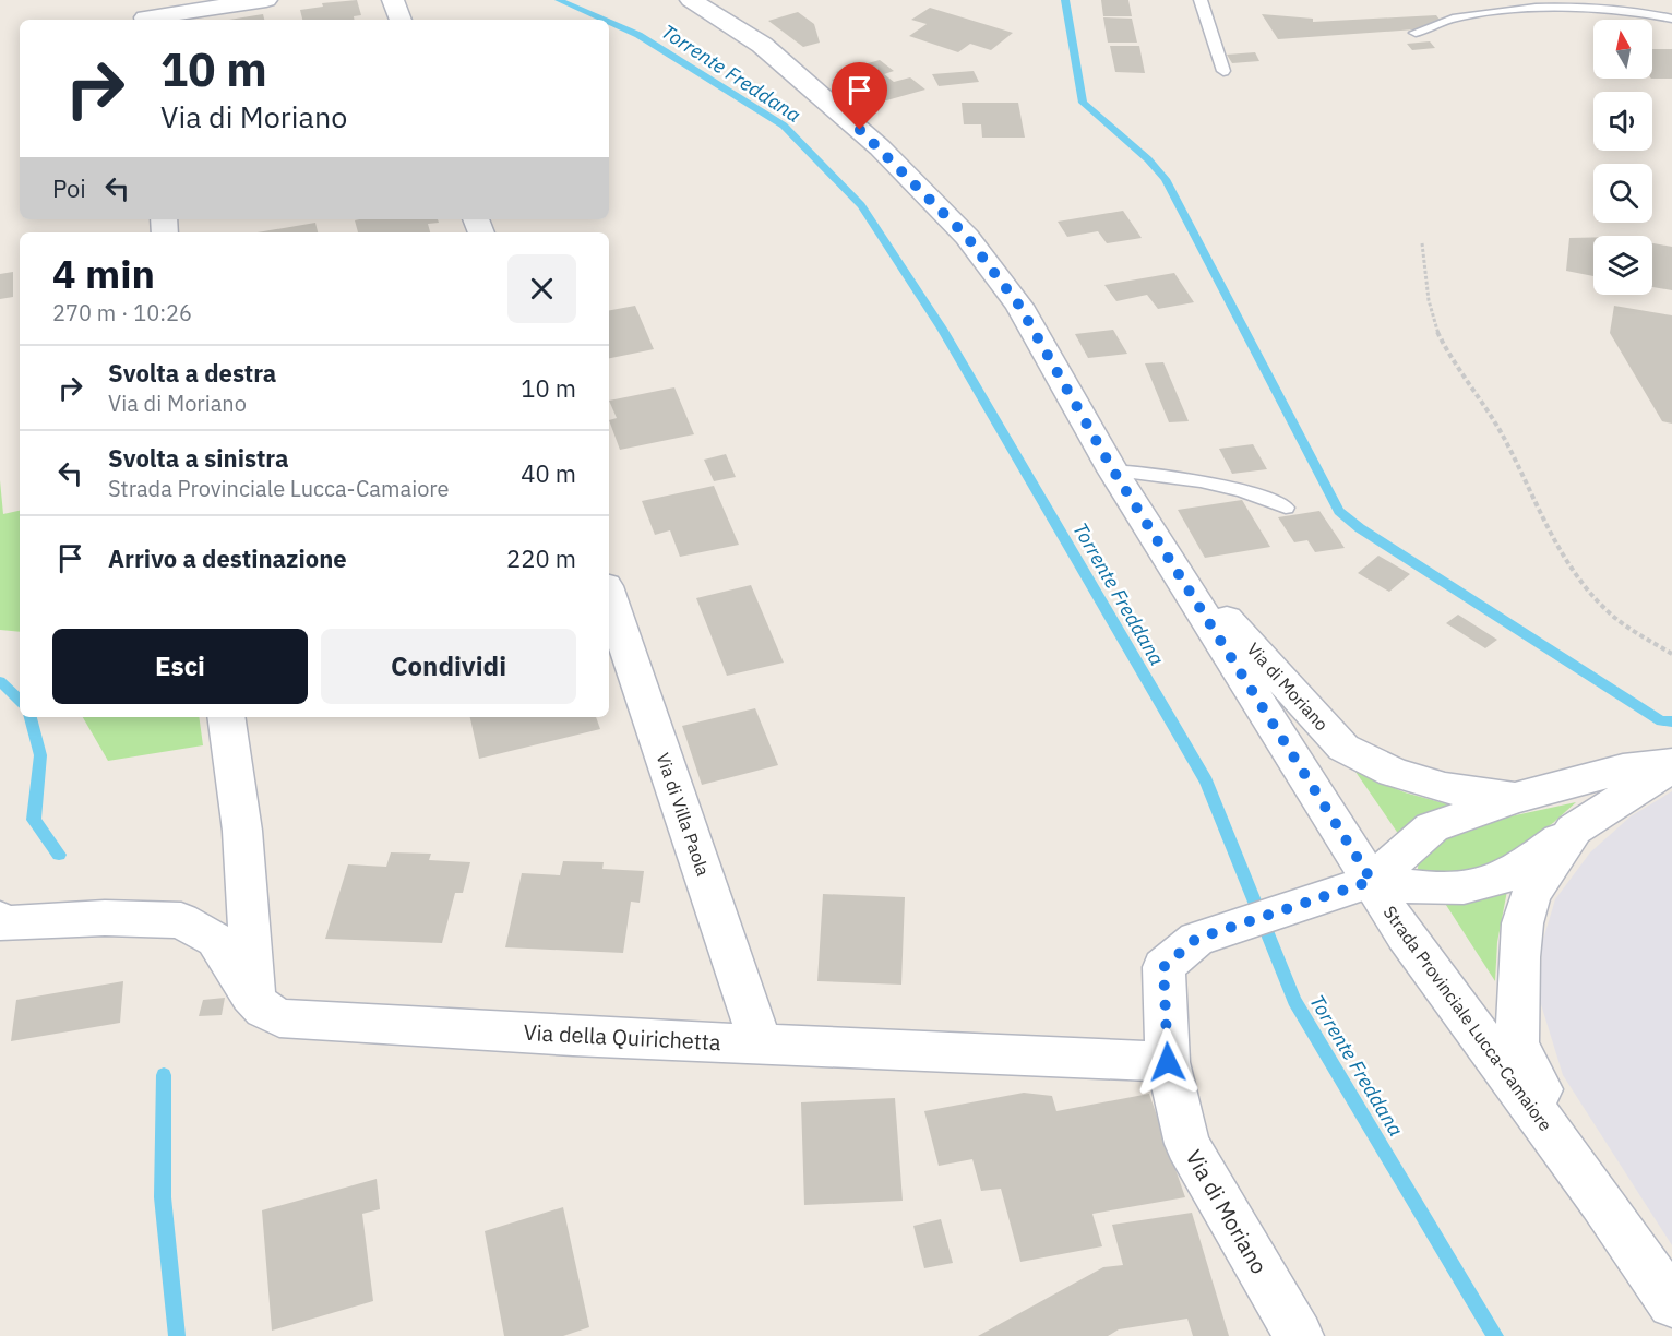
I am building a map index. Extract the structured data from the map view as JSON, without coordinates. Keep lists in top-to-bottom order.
{
  "streets": {
    "main road": [
      "Via di Moriano",
      "Via di Villa Paola",
      "Strada Provinciale Lucca-Camaiore",
      "Via della Quirichetta"
    ]
  },
  "crossings": [
    ["Via di Moriano", "Strada Provinciale Lucca-Camaiore"],
    ["Via di Moriano", "Via della Quirichetta"],
    ["Via di Villa Paola", "Via della Quirichetta"]
  ],
  "water": ["Torrente Freddana"],
  "north": "top",
  "page": {
    "turn": ["10 m", "Via di Moriano"],
    "then": "Poi",
    "heading": ["4 min", "270 m · 10:26"],
    "list": [
      {
        "name": "Svolta a destra",
        "note": "Via di Moriano",
        "value": "10 m"
      },
      {
        "name": "Svolta a sinistra",
        "note": "Strada Provinciale Lucca-Camaiore",
        "value": "40 m"
      },
      {
        "name": "Arrivo a destinazione",
        "value": "220 m"
      }
    ],
    "buttons": ["Esci", "Condividi"]
  }
}
